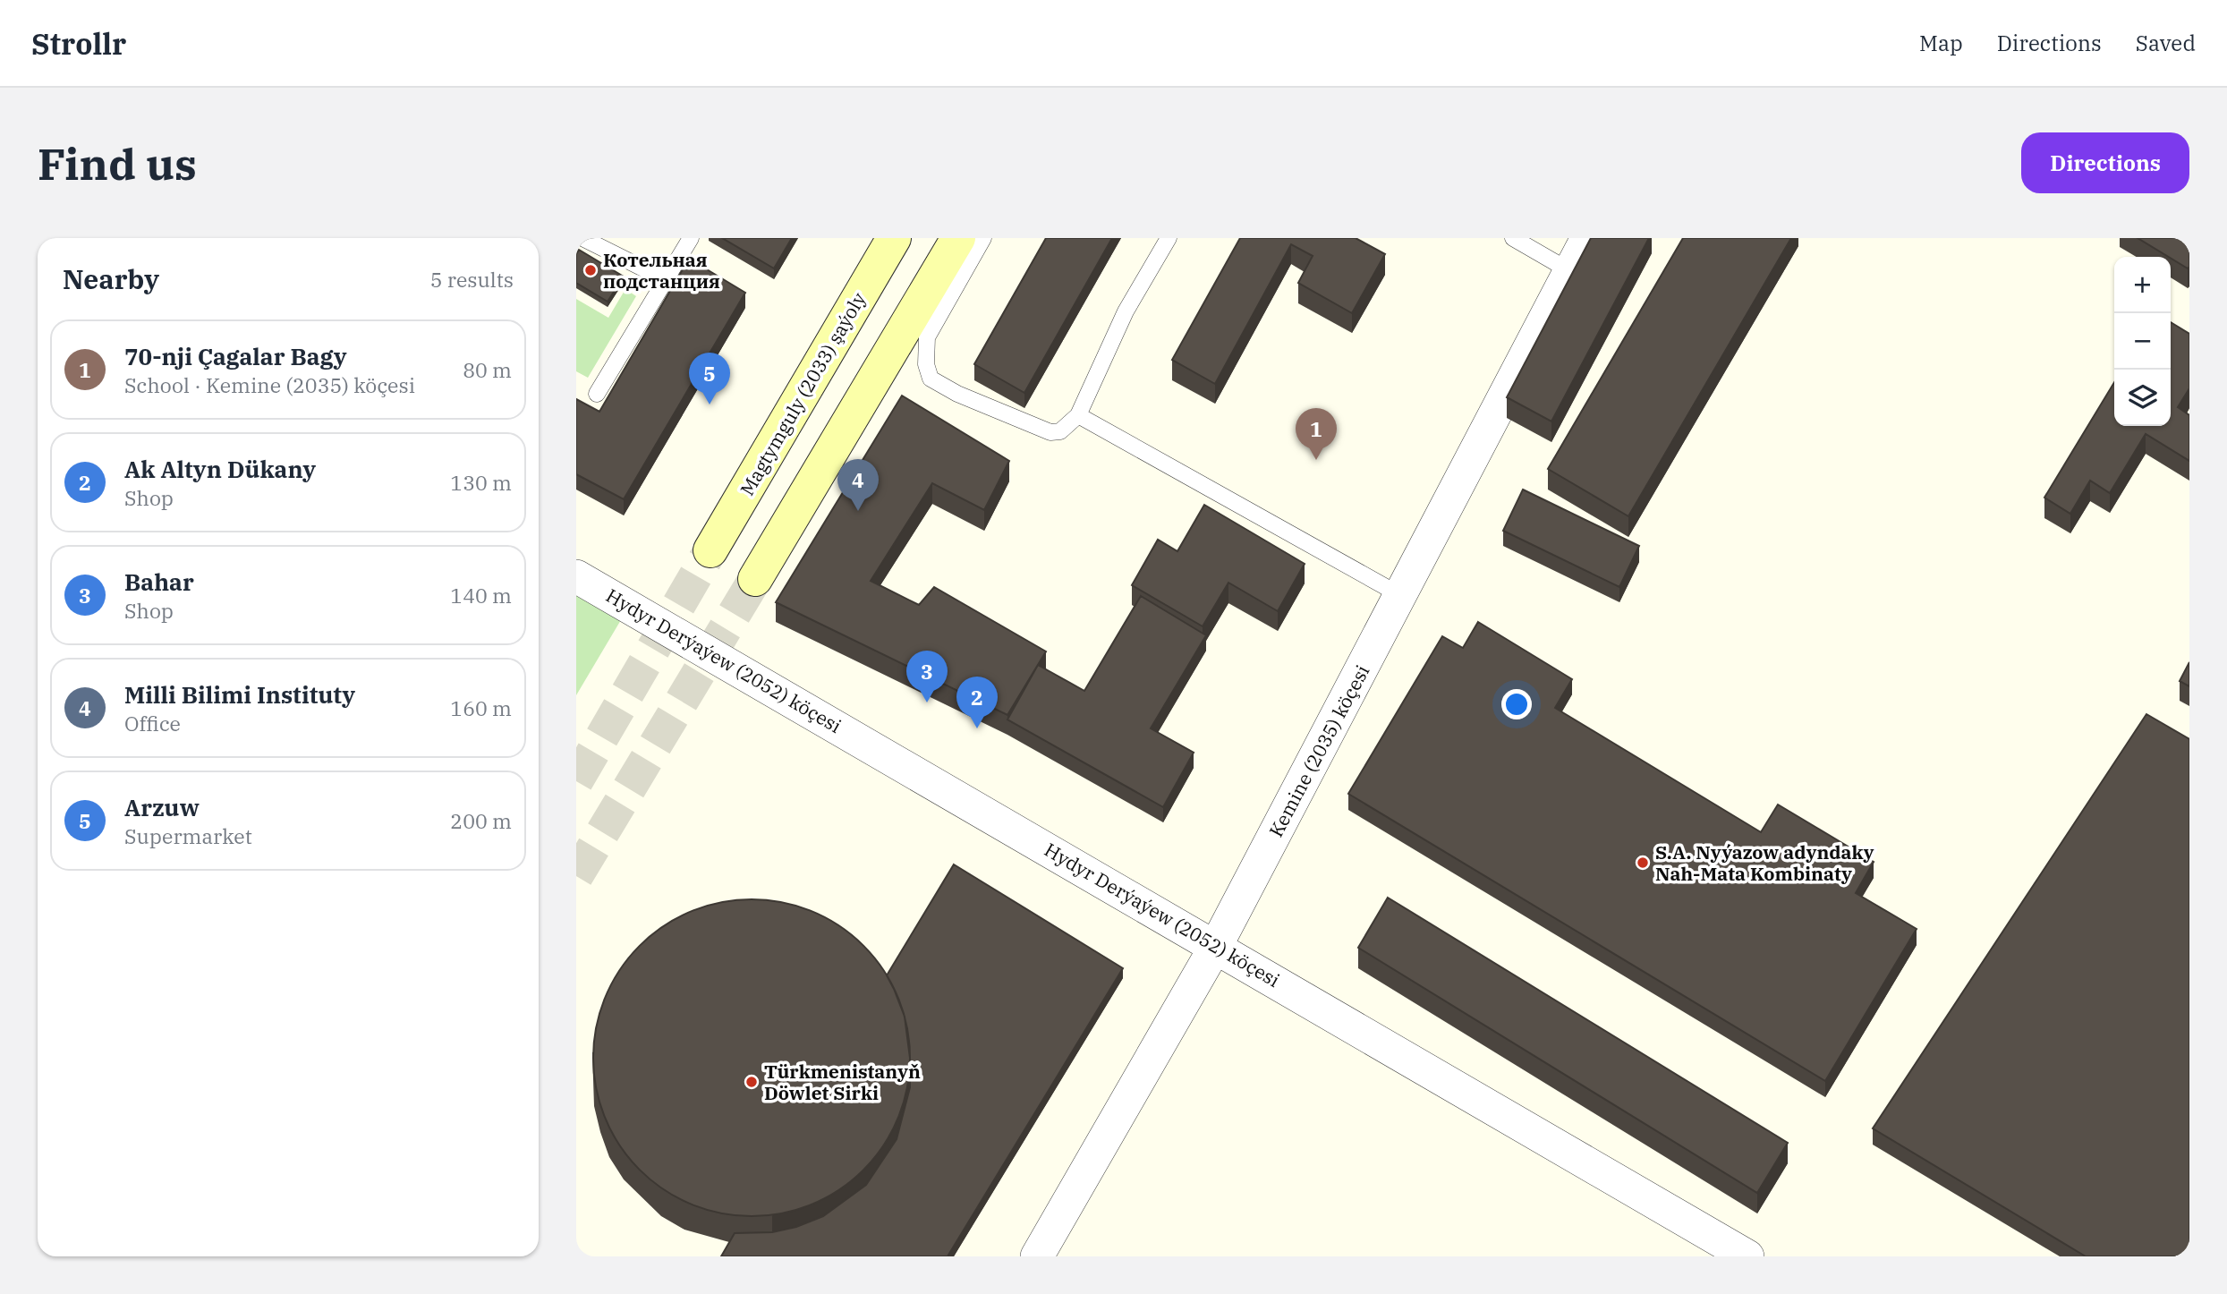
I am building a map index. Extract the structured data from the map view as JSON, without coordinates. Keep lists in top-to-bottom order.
{
  "streets": {
    "main road": ["Magtymguly (2033) şaýoly"],
    "street": ["Hydyr Derýaýew (2052) köçesi", "Kemine (2035) köçesi"]
  },
  "crossings": [
    ["Hydyr Derýaýew (2052) köçesi", "Kemine (2035) köçesi"]
  ],
  "places": ["Котельная подстанция", "S.A. Nyýazow adyndaky Nah-Mata Kombinaty", "Türkmenistanyň Döwlet Sirki"],
  "page": {
    "header": "Strollr",
    "nav": ["Map", "Directions", "Saved"],
    "buttons": "Directions",
    "title": "Find us",
    "heading": ["Nearby", "5 results"],
    "map_buttons": ["+", "−"],
    "list": [
      {
        "mark": "1",
        "name": "70-nji Çagalar Bagy",
        "note": "School · Kemine (2035) köçesi",
        "value": "80 m"
      },
      {
        "mark": "2",
        "name": "Ak Altyn Dükany",
        "note": "Shop",
        "value": "130 m"
      },
      {
        "mark": "3",
        "name": "Bahar",
        "note": "Shop",
        "value": "140 m"
      },
      {
        "mark": "4",
        "name": "Milli Bilimi Instituty",
        "note": "Office",
        "value": "160 m"
      },
      {
        "mark": "5",
        "name": "Arzuw",
        "note": "Supermarket",
        "value": "200 m"
      }
    ],
    "pins": [
      "5",
      "1",
      "4",
      "3",
      "2"
    ]
  }
}
